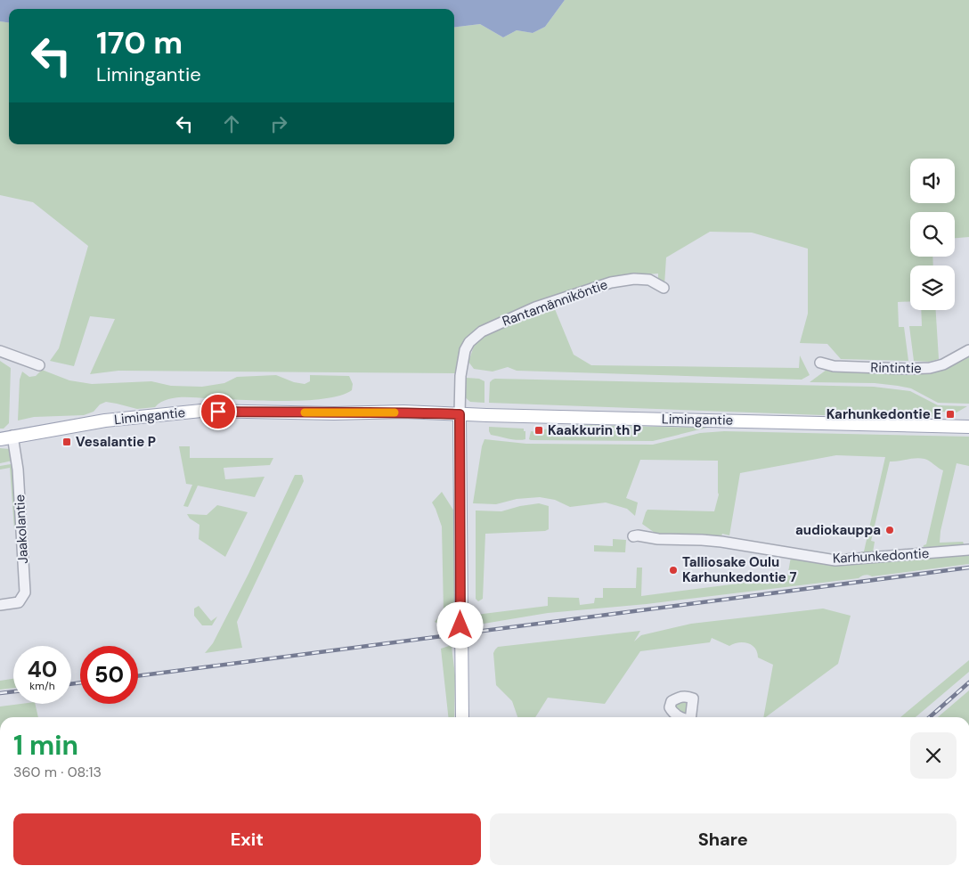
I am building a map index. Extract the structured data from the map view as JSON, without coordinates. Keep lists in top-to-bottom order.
{
  "streets": {
    "main road": ["Limingantie"],
    "street": [
      "Rantamänniköntie",
      "Rintintie",
      "Jaakolantie",
      "Karhunkedontie"
    ]
  },
  "crossings": [
    ["Rantamänniköntie", "Limingantie"],
    ["Limingantie", "Jaakolantie"]
  ],
  "places": {
    "transit": ["Karhunkedontie E", "Kaakkurin th P", "Vesalantie P"],
    "other": ["audiokauppa", "Talliosake Oulu Karhunkedontie 7"]
  },
  "page": {
    "turn": ["170 m", "Limingantie"],
    "speed": "40 km/h",
    "limit": "50",
    "heading": ["1 min", "360 m · 08:13"],
    "buttons": ["Exit", "Share"]
  }
}
